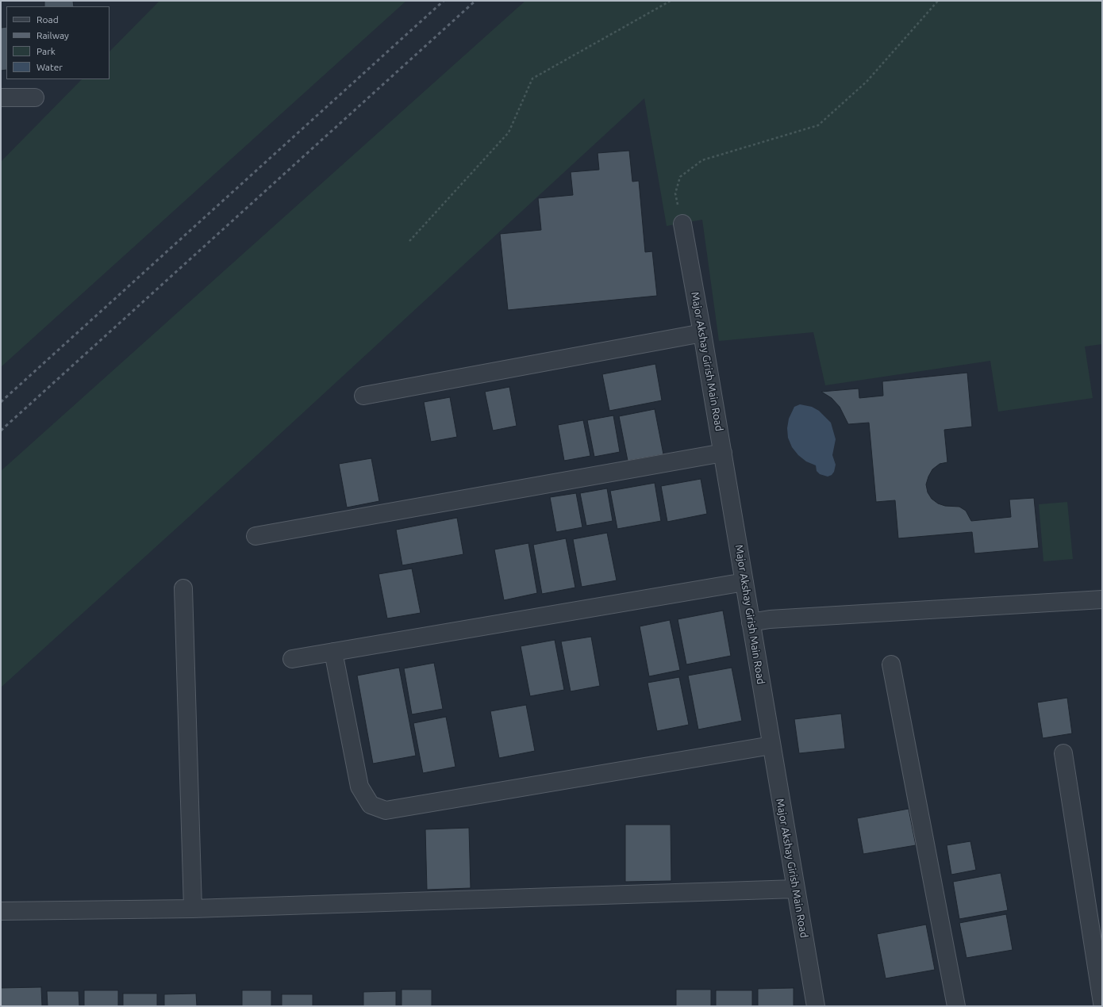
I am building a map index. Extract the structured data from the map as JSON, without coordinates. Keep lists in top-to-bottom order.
{
  "streets": {
    "street": ["Major Akshay Girish Main Road"]
  },
  "legend": [
    "Road",
    "Railway",
    "Park",
    "Water"
  ]
}
